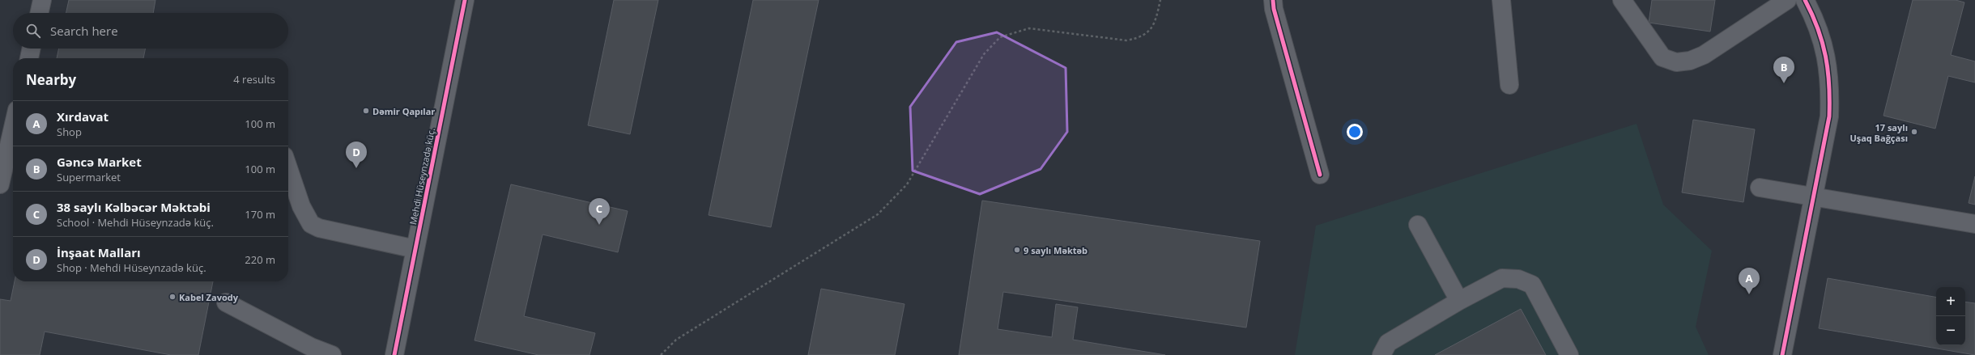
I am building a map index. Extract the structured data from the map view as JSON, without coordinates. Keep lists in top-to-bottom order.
{
  "streets": {
    "street": ["Mehdi Hüseynzadə küç."]
  },
  "places": [
    "Dəmir Qapılar",
    "17 saylı Uşaq Bağçası",
    "9 saylı Məktəb",
    "Kabel Zavody"
  ],
  "page": {
    "search": "Search here",
    "pins": [
      "B",
      "D",
      "C",
      "A"
    ],
    "heading": ["Nearby", "4 results"],
    "list": [
      {
        "mark": "A",
        "name": "Xırdavat",
        "note": "Shop",
        "value": "100 m"
      },
      {
        "mark": "B",
        "name": "Gəncə Market",
        "note": "Supermarket",
        "value": "100 m"
      },
      {
        "mark": "C",
        "name": "38 saylı Kəlbəcər Məktəbi",
        "note": "School · Mehdi Hüseynzadə küç.",
        "value": "170 m"
      },
      {
        "mark": "D",
        "name": "İnşaat Malları",
        "note": "Shop · Mehdi Hüseynzadə küç.",
        "value": "220 m"
      }
    ],
    "map_buttons": ["+", "−"]
  }
}
